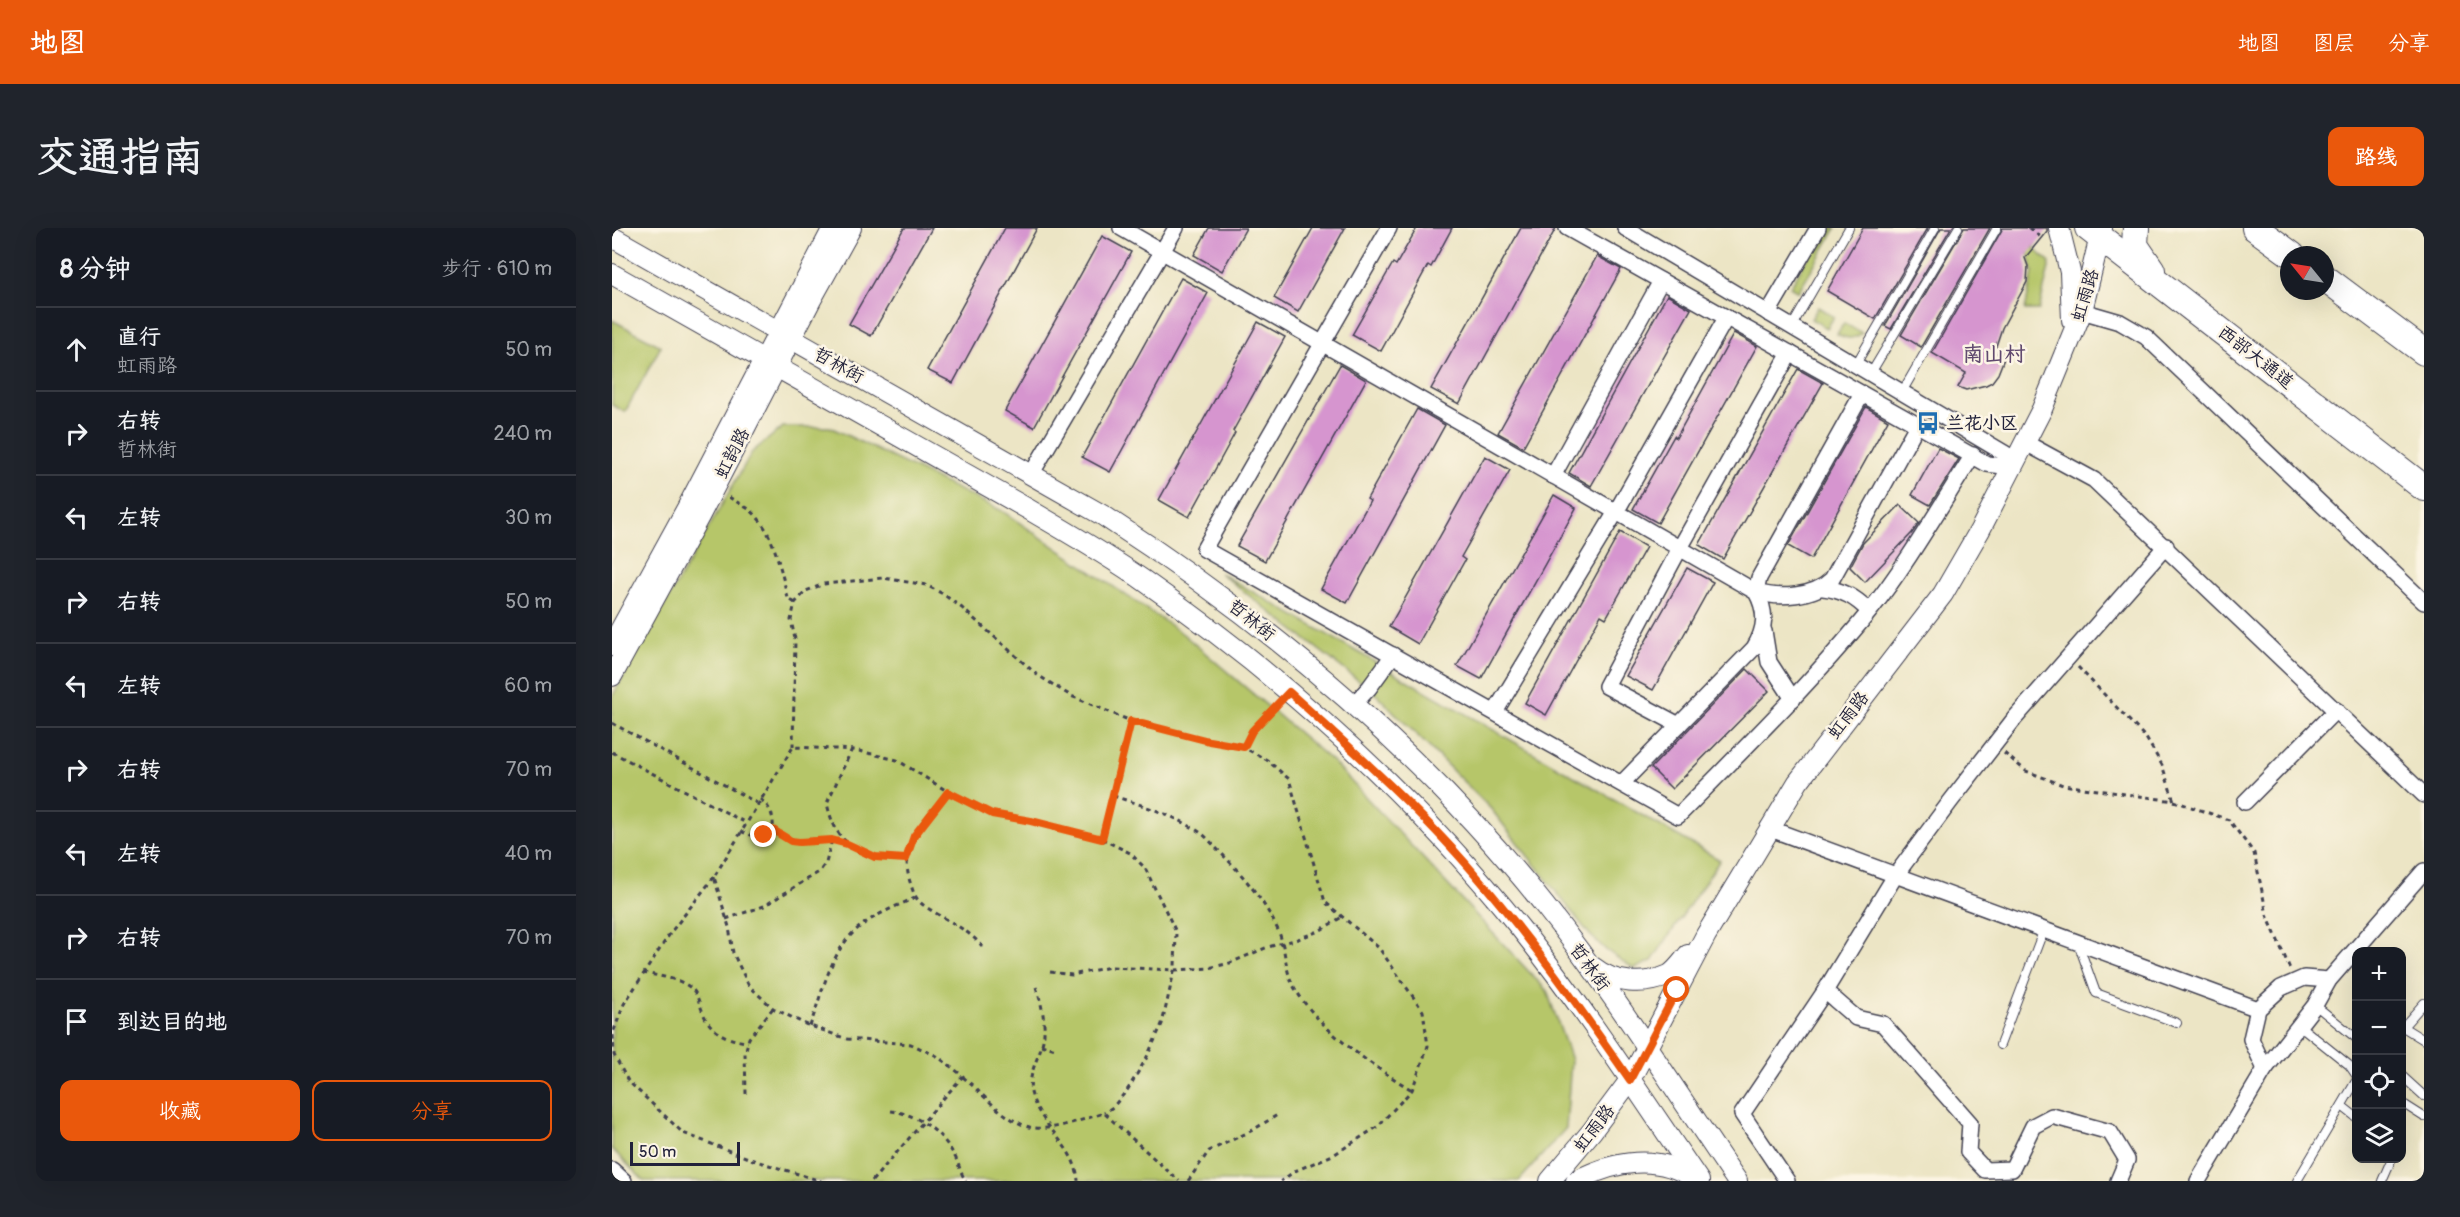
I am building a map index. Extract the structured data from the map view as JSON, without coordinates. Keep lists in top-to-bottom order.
{
  "streets": {
    "highway": ["西部大通道"],
    "street": ["虹雨路", "哲林街", "虹韵路"]
  },
  "crossings": [
    ["虹雨路", "西部大通道"],
    ["虹雨路", "哲林街"],
    ["哲林街", "虹韵路"]
  ],
  "districts": ["南山村"],
  "places": {
    "bus stop": ["兰花小区"]
  },
  "scale_bar": "50 m",
  "north": "top left",
  "page": {
    "header": "地图",
    "nav": ["地图", "图层", "分享"],
    "buttons": [
      "路线",
      ["收藏", "分享"]
    ],
    "title": "交通指南",
    "heading": ["8 分钟", "步行 · 610 m"],
    "list": [
      ["直行", "虹雨路", "50 m"],
      ["右转", "哲林街", "240 m"],
      ["左转", "30 m"],
      ["右转", "50 m"],
      ["左转", "60 m"],
      ["右转", "70 m"],
      ["左转", "40 m"],
      ["右转", "70 m"],
      "到达目的地"
    ],
    "map_buttons": ["+", "−"],
    "scale": "50 m"
  }
}
